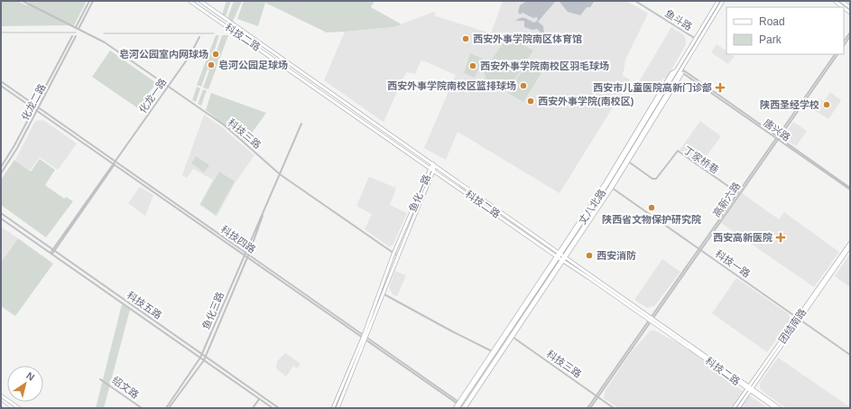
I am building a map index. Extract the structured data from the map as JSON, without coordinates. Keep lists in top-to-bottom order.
{
  "streets": {
    "main road": [
      "科技二路",
      "鱼化一路",
      "丈八北路",
      "团结南路"
    ],
    "street": [
      "鱼斗路",
      "化龙一路",
      "化龙二路",
      "唐兴路",
      "科技三路",
      "丁家桥巷",
      "高新六路",
      "科技四路",
      "科技一路",
      "科技五路",
      "鱼化三路",
      "绍文路"
    ]
  },
  "crossings": [
    ["鱼斗路", "丈八北路"],
    ["科技二路", "鱼化一路"],
    ["科技二路", "高新六路"],
    ["科技二路", "丈八北路"],
    ["科技二路", "团结南路"],
    ["化龙一路", "科技三路"],
    ["化龙一路", "科技四路"],
    ["化龙一路", "科技五路"],
    ["化龙二路", "科技四路"],
    ["唐兴路", "高新六路"],
    ["唐兴路", "丈八北路"],
    ["科技三路", "鱼化一路"],
    ["科技三路", "高新六路"],
    ["科技三路", "丈八北路"],
    ["科技三路", "鱼化三路"],
    ["丁家桥巷", "高新六路"],
    ["丁家桥巷", "丈八北路"],
    ["鱼化一路", "科技四路"],
    ["高新六路", "科技一路"],
    ["丈八北路", "科技四路"],
    ["丈八北路", "科技一路"],
    ["科技四路", "鱼化三路"],
    ["科技一路", "团结南路"],
    ["科技五路", "鱼化三路"]
  ],
  "places": {
    "other": [
      "西安外事学院南区体育馆",
      "皂河公园室内网球场",
      "皂河公园足球场",
      "西安外事学院南校区羽毛球场",
      "西安外事学院南校区篮排球场",
      "西安外事学院(南校区)",
      "陕西圣经学校",
      "陕西省文物保护研究院",
      "西安消防"
    ],
    "health": ["西安市儿童医院高新门诊部", "西安高新医院"]
  },
  "legend": ["Road", "Park"],
  "north": "top right"
}
